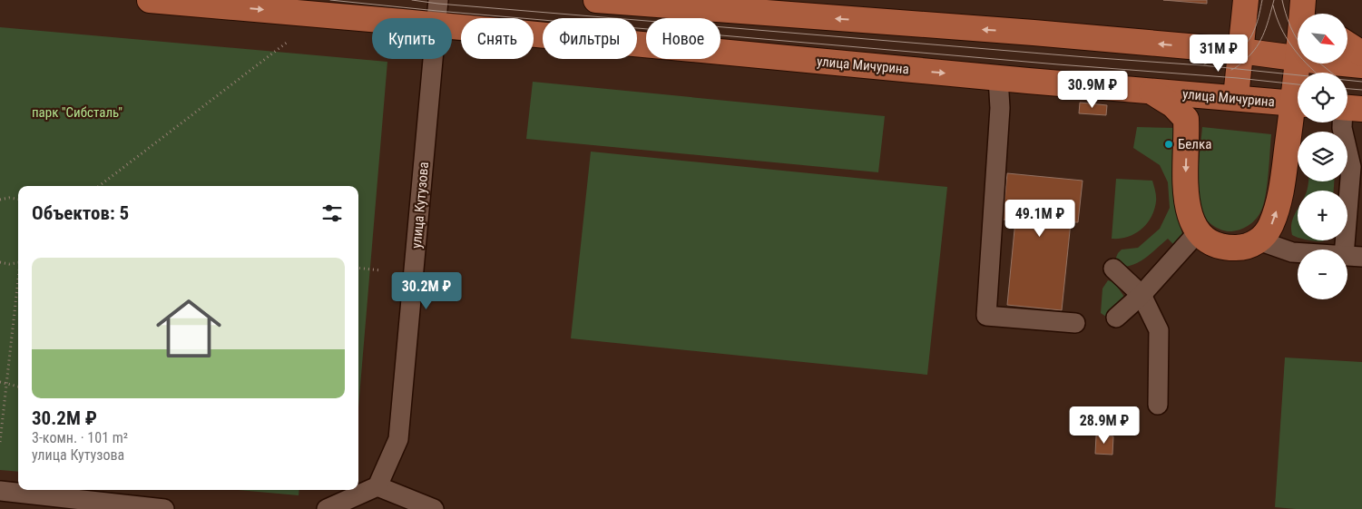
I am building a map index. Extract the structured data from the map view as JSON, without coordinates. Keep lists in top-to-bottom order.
{
  "streets": {
    "main road": ["улица Мичурина"],
    "street": ["улица Кутузова"]
  },
  "parks": ["парк \"Сибсталь\""],
  "places": ["Белка"],
  "north": "bottom right",
  "page": {
    "map_buttons": ["+", "−"],
    "chip": [
      "Купить",
      "Снять",
      "Фильтры",
      "Новое"
    ],
    "price": [
      "31M ₽",
      "30.9M ₽",
      "49.1M ₽",
      "30.2M ₽",
      "28.9M ₽"
    ],
    "heading": "Объектов: 5",
    "list": [
      {
        "name": "30.2M ₽",
        "note": "3-комн. · 101 m² · улица Кутузова"
      }
    ]
  }
}
